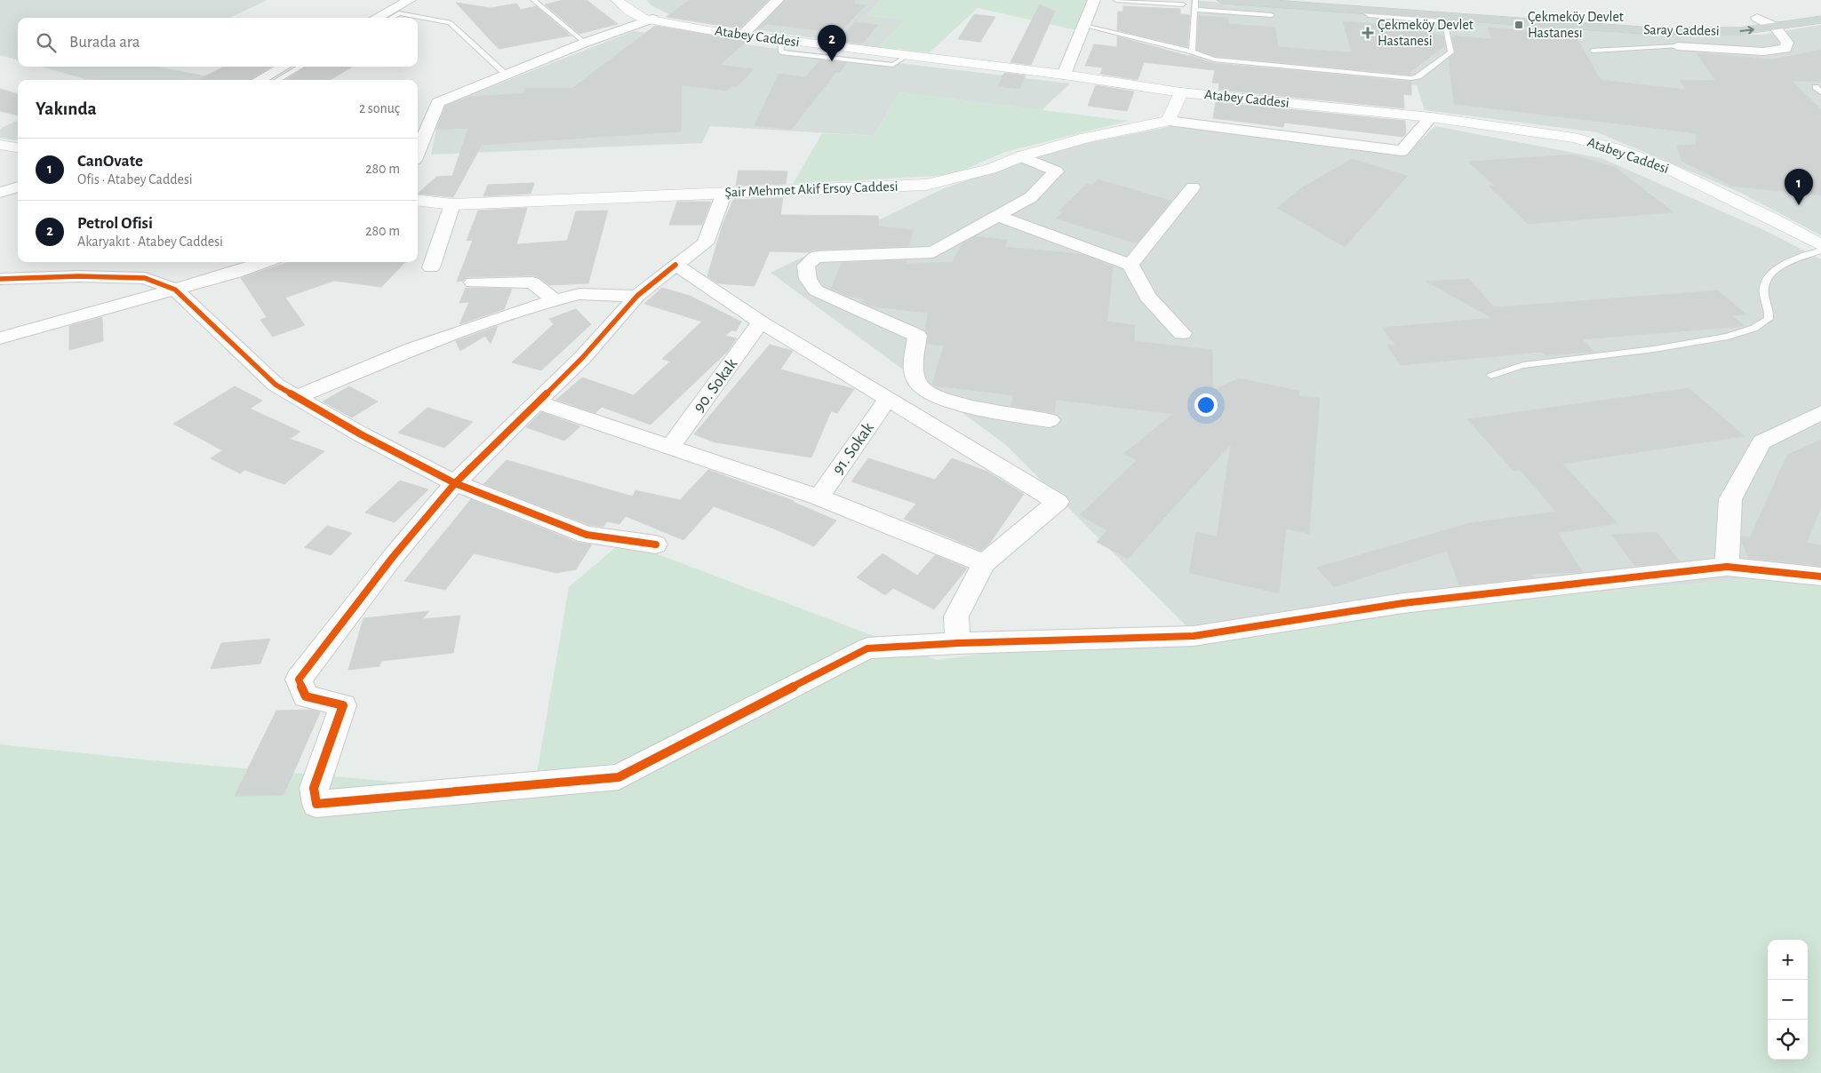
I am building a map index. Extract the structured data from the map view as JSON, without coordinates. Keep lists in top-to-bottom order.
{
  "streets": {
    "main road": ["Saray Caddesi", "Atabey Caddesi", "Şair Mehmet Akif Ersoy Caddesi"],
    "street": ["90. Sokak", "91. Sokak"]
  },
  "places": {
    "transit": ["Çekmeköy Devlet Hastanesı"],
    "health": ["Çekmeköy Devlet Hastanesi"]
  },
  "page": {
    "search": "Burada ara",
    "pins": ["2", "1"],
    "heading": ["Yakında", "2 sonuç"],
    "list": [
      {
        "mark": "1",
        "name": "CanOvate",
        "note": "Ofis · Atabey Caddesi",
        "value": "280 m"
      },
      {
        "mark": "2",
        "name": "Petrol Ofisi",
        "note": "Akaryakıt · Atabey Caddesi",
        "value": "280 m"
      }
    ],
    "map_buttons": ["+", "−"]
  }
}
